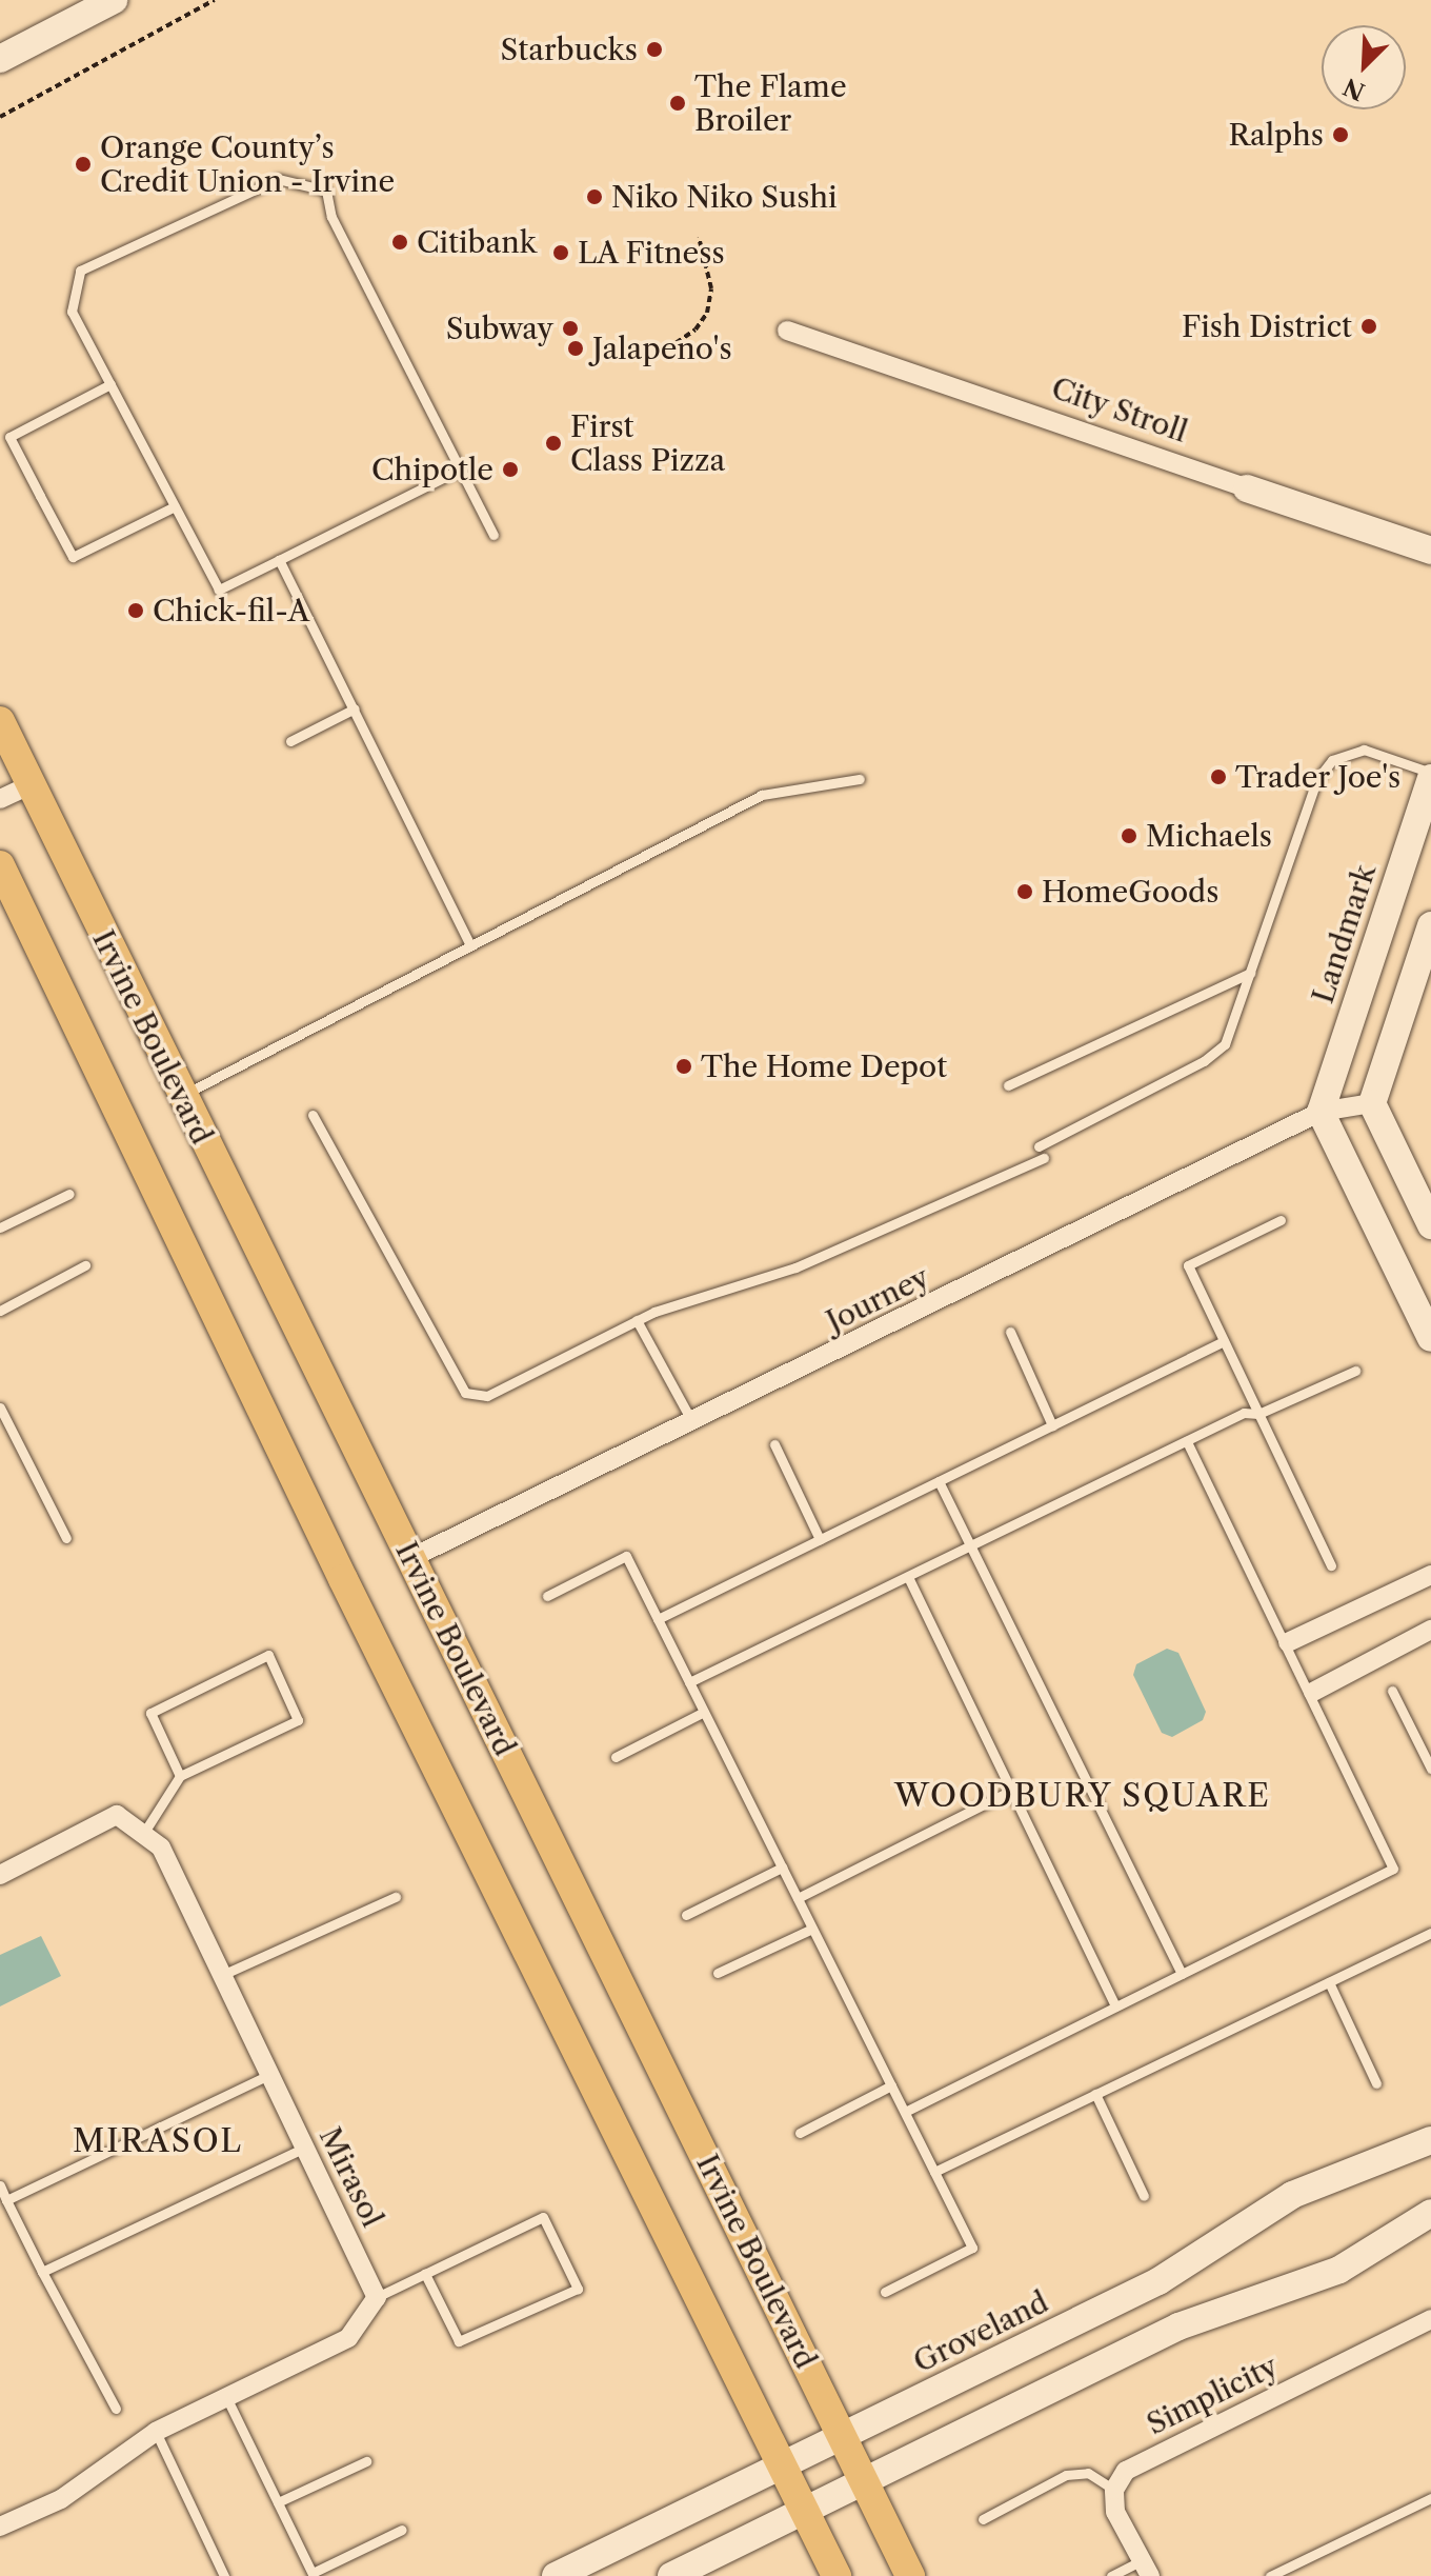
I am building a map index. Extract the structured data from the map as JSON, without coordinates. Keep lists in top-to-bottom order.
{
  "streets": {
    "main road": ["Irvine Boulevard"],
    "street": [
      "City Stroll",
      "Landmark",
      "Journey",
      "Mirasol",
      "Groveland",
      "Simplicity"
    ]
  },
  "crossings": [
    ["Landmark", "Journey"],
    ["Irvine Boulevard", "Journey"],
    ["Irvine Boulevard", "Groveland"]
  ],
  "districts": ["WOODBURY SQUARE", "MIRASOL"],
  "places": [
    "Starbucks",
    "The Flame Broiler",
    "Ralphs",
    "Orange County’s Credit Union - Irvine",
    "Niko Niko Sushi",
    "Citibank",
    "LA Fitness",
    "Fish District",
    "Subway",
    "Jalapeno's",
    "First Class Pizza",
    "Chipotle",
    "Chick-fil-A",
    "Trader Joe's",
    "Michaels",
    "HomeGoods",
    "The Home Depot"
  ],
  "north": "bottom left"
}
